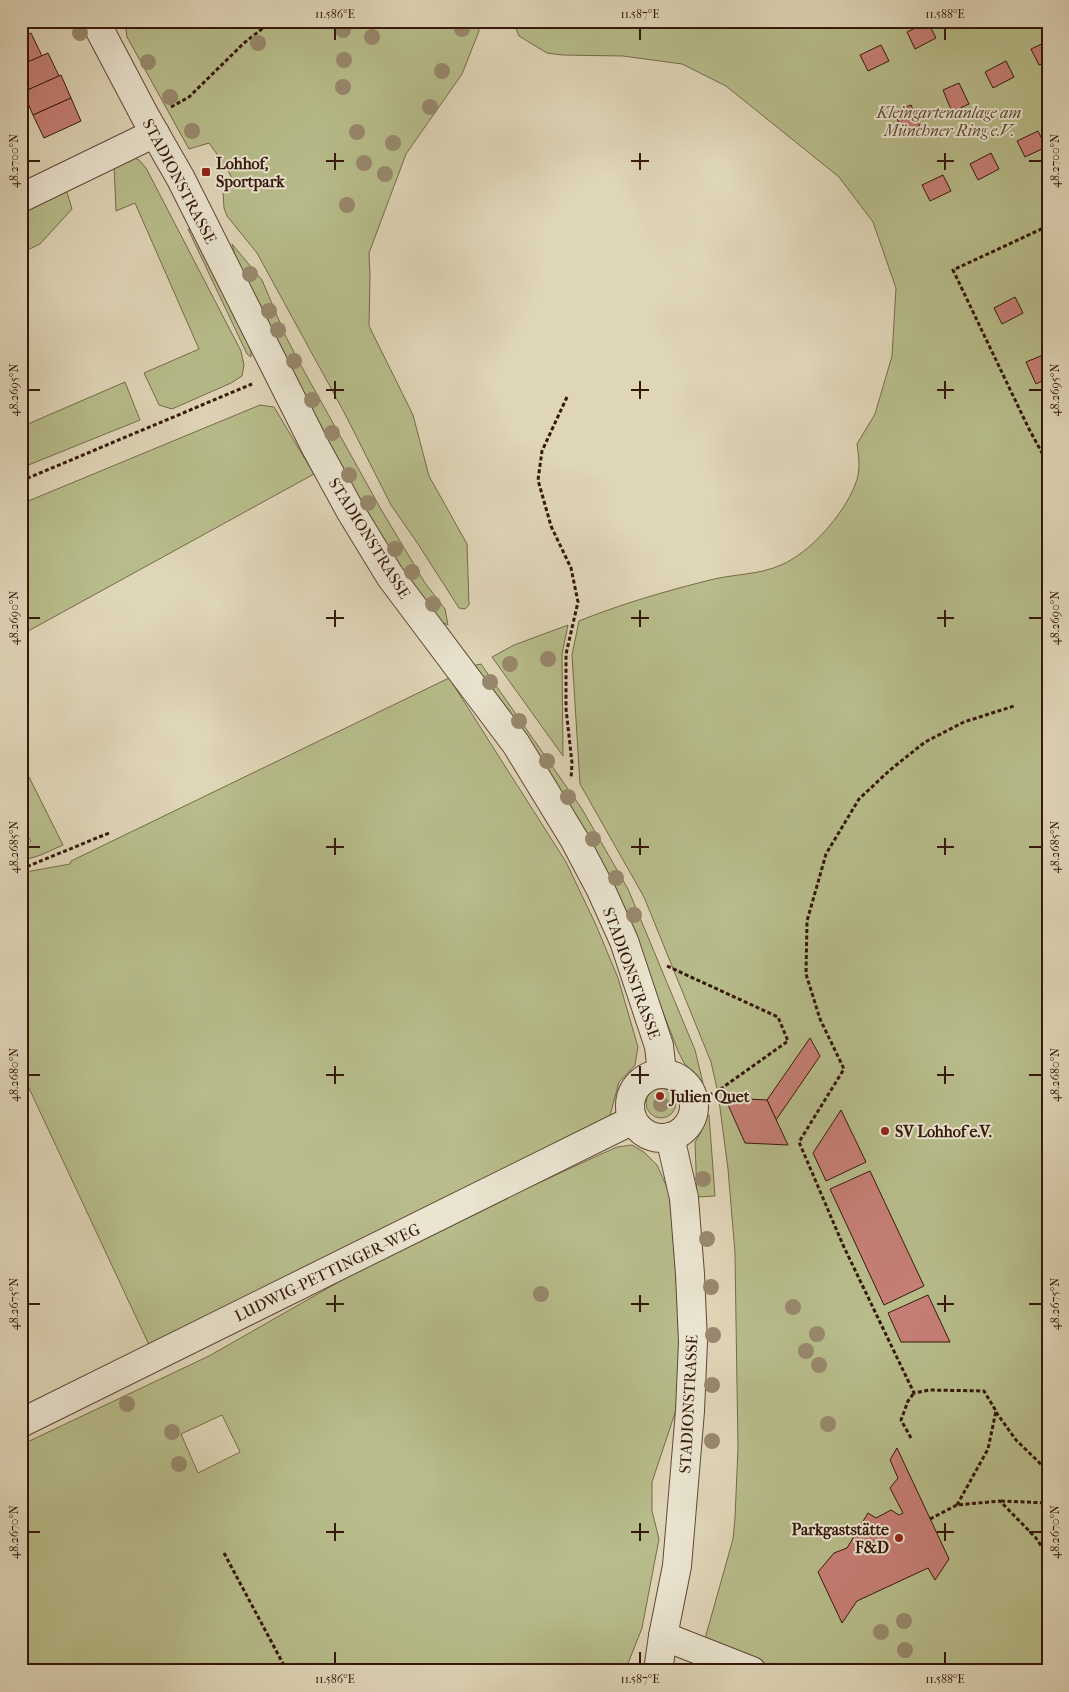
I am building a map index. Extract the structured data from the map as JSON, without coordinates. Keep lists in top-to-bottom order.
{
  "streets": {
    "street": ["STADIONSTRASSE", "LUDWIG-PETTINGER-WEG"]
  },
  "crossings": [
    ["STADIONSTRASSE", "LUDWIG-PETTINGER-WEG"]
  ],
  "parks": ["Kleingartenanlage am Münchner Ring e.V."],
  "places": {
    "transit": ["Lohhof, Sportpark"],
    "other": ["Julien Quet", "SV Lohhof e.V.", "Parkgaststätte F&D"]
  },
  "coordinates": [
    "11.586°E",
    "11.587°E",
    "11.588°E",
    "48.2700°N",
    "48.2695°N",
    "48.2690°N",
    "48.2685°N",
    "48.2680°N",
    "48.2675°N",
    "48.2670°N"
  ]
}
